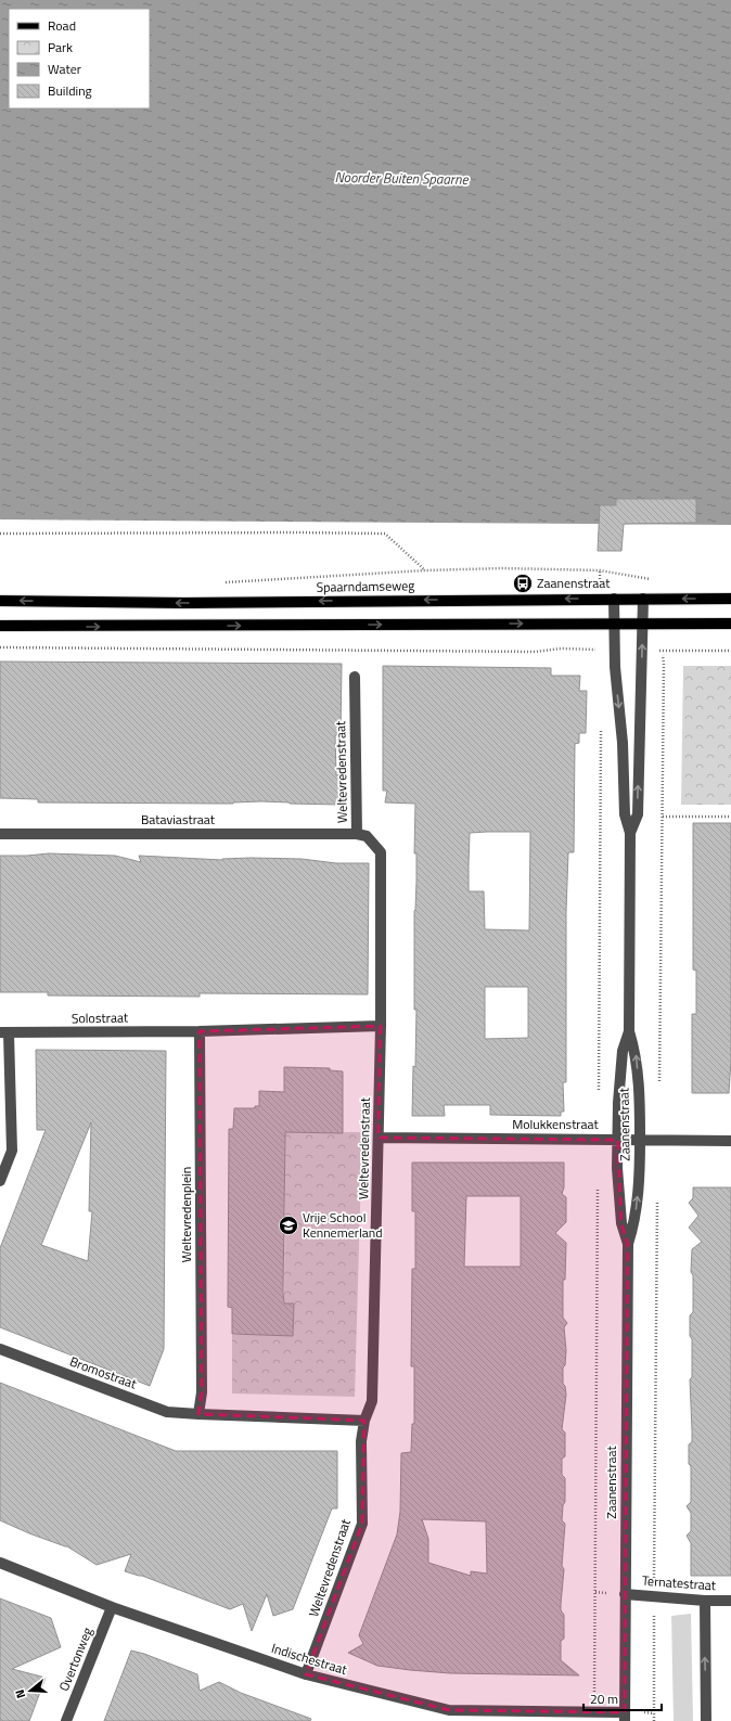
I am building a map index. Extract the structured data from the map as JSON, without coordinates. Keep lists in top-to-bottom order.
{
  "streets": {
    "main road": ["Spaarndamseweg"],
    "street": [
      "Weltevredenstraat",
      "Bataviastraat",
      "Solostraat",
      "Molukkenstraat",
      "Zaanenstraat",
      "Weltevredenplein",
      "Bromostraat",
      "Ternatestraat",
      "Overtonweg",
      "Indischestraat"
    ]
  },
  "crossings": [
    ["Spaarndamseweg", "Zaanenstraat"],
    ["Weltevredenstraat", "Bataviastraat"],
    ["Weltevredenstraat", "Molukkenstraat"],
    ["Weltevredenstraat", "Indischestraat"],
    ["Solostraat", "Weltevredenplein"],
    ["Molukkenstraat", "Zaanenstraat"],
    ["Zaanenstraat", "Ternatestraat"],
    ["Zaanenstraat", "Indischestraat"],
    ["Weltevredenplein", "Bromostraat"],
    ["Overtonweg", "Indischestraat"]
  ],
  "water": ["Noorder Buiten Spaarne"],
  "places": {
    "bus stop": ["Zaanenstraat"],
    "school or university": ["Vrije School Kennemerland"]
  },
  "legend": [
    "Road",
    "Park",
    "Water",
    "Building"
  ],
  "scale_bar": "20 m",
  "north": "left"
}
